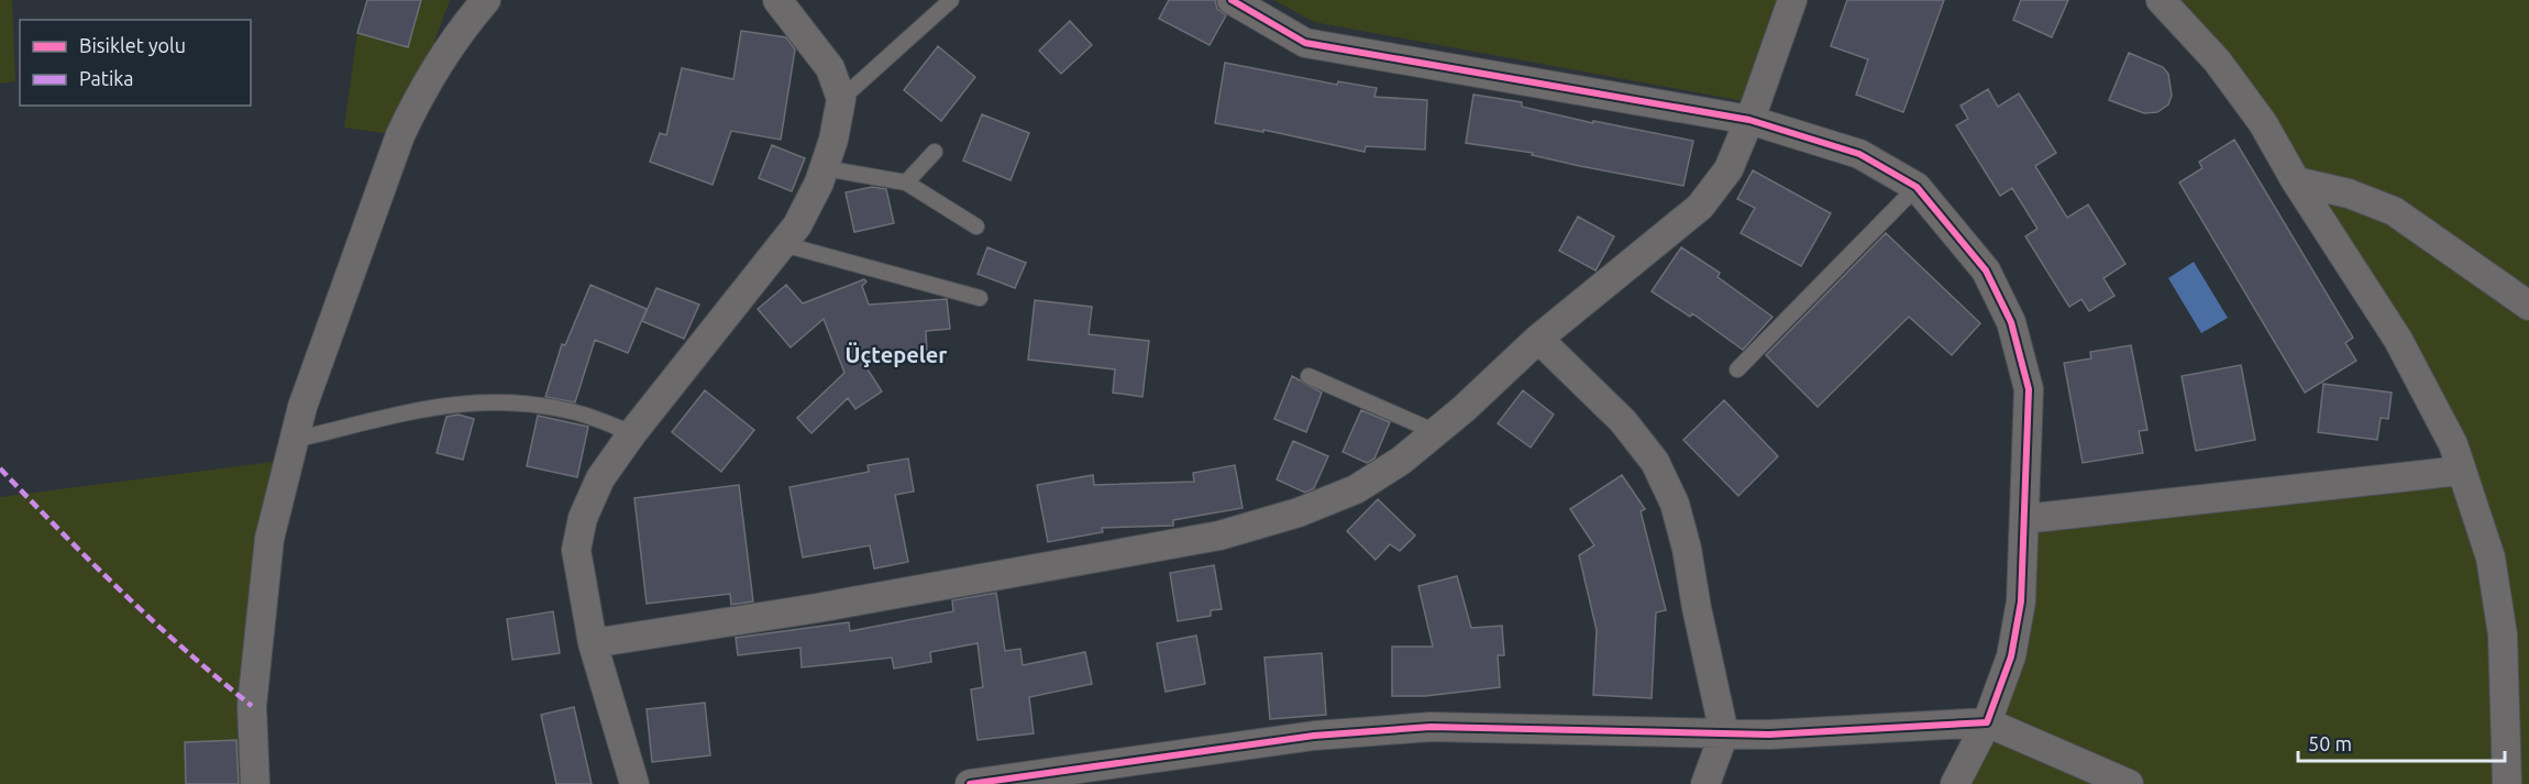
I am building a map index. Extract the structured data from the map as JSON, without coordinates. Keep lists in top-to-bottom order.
{
  "districts": ["Üçtepeler"],
  "legend": ["Bisiklet yolu", "Patika"],
  "scale_bar": "50 m"
}
